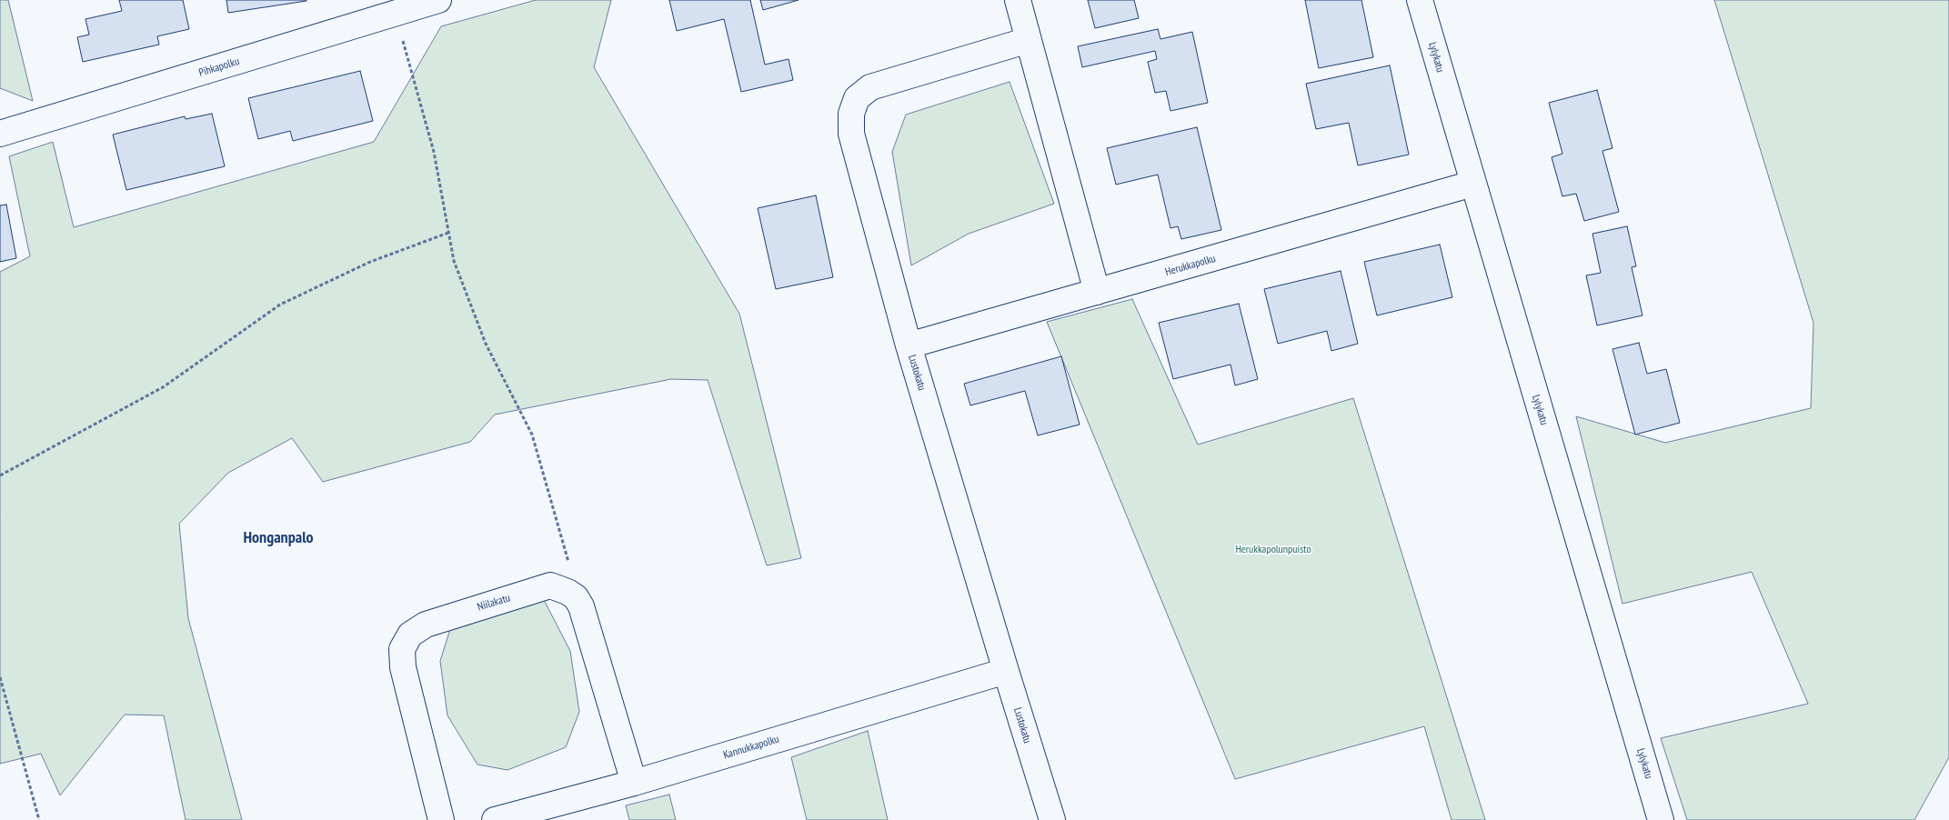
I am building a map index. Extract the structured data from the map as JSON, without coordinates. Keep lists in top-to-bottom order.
{
  "streets": {
    "street": [
      "Lylykatu",
      "Pihkapolku",
      "Herukkapolku",
      "Lustokatu",
      "Niilakatu",
      "Kannukkapolku"
    ]
  },
  "crossings": [
    ["Lylykatu", "Herukkapolku"],
    ["Herukkapolku", "Lustokatu"],
    ["Lustokatu", "Kannukkapolku"]
  ],
  "districts": ["Honganpalo"],
  "parks": ["Herukkapolunpuisto"]
}
